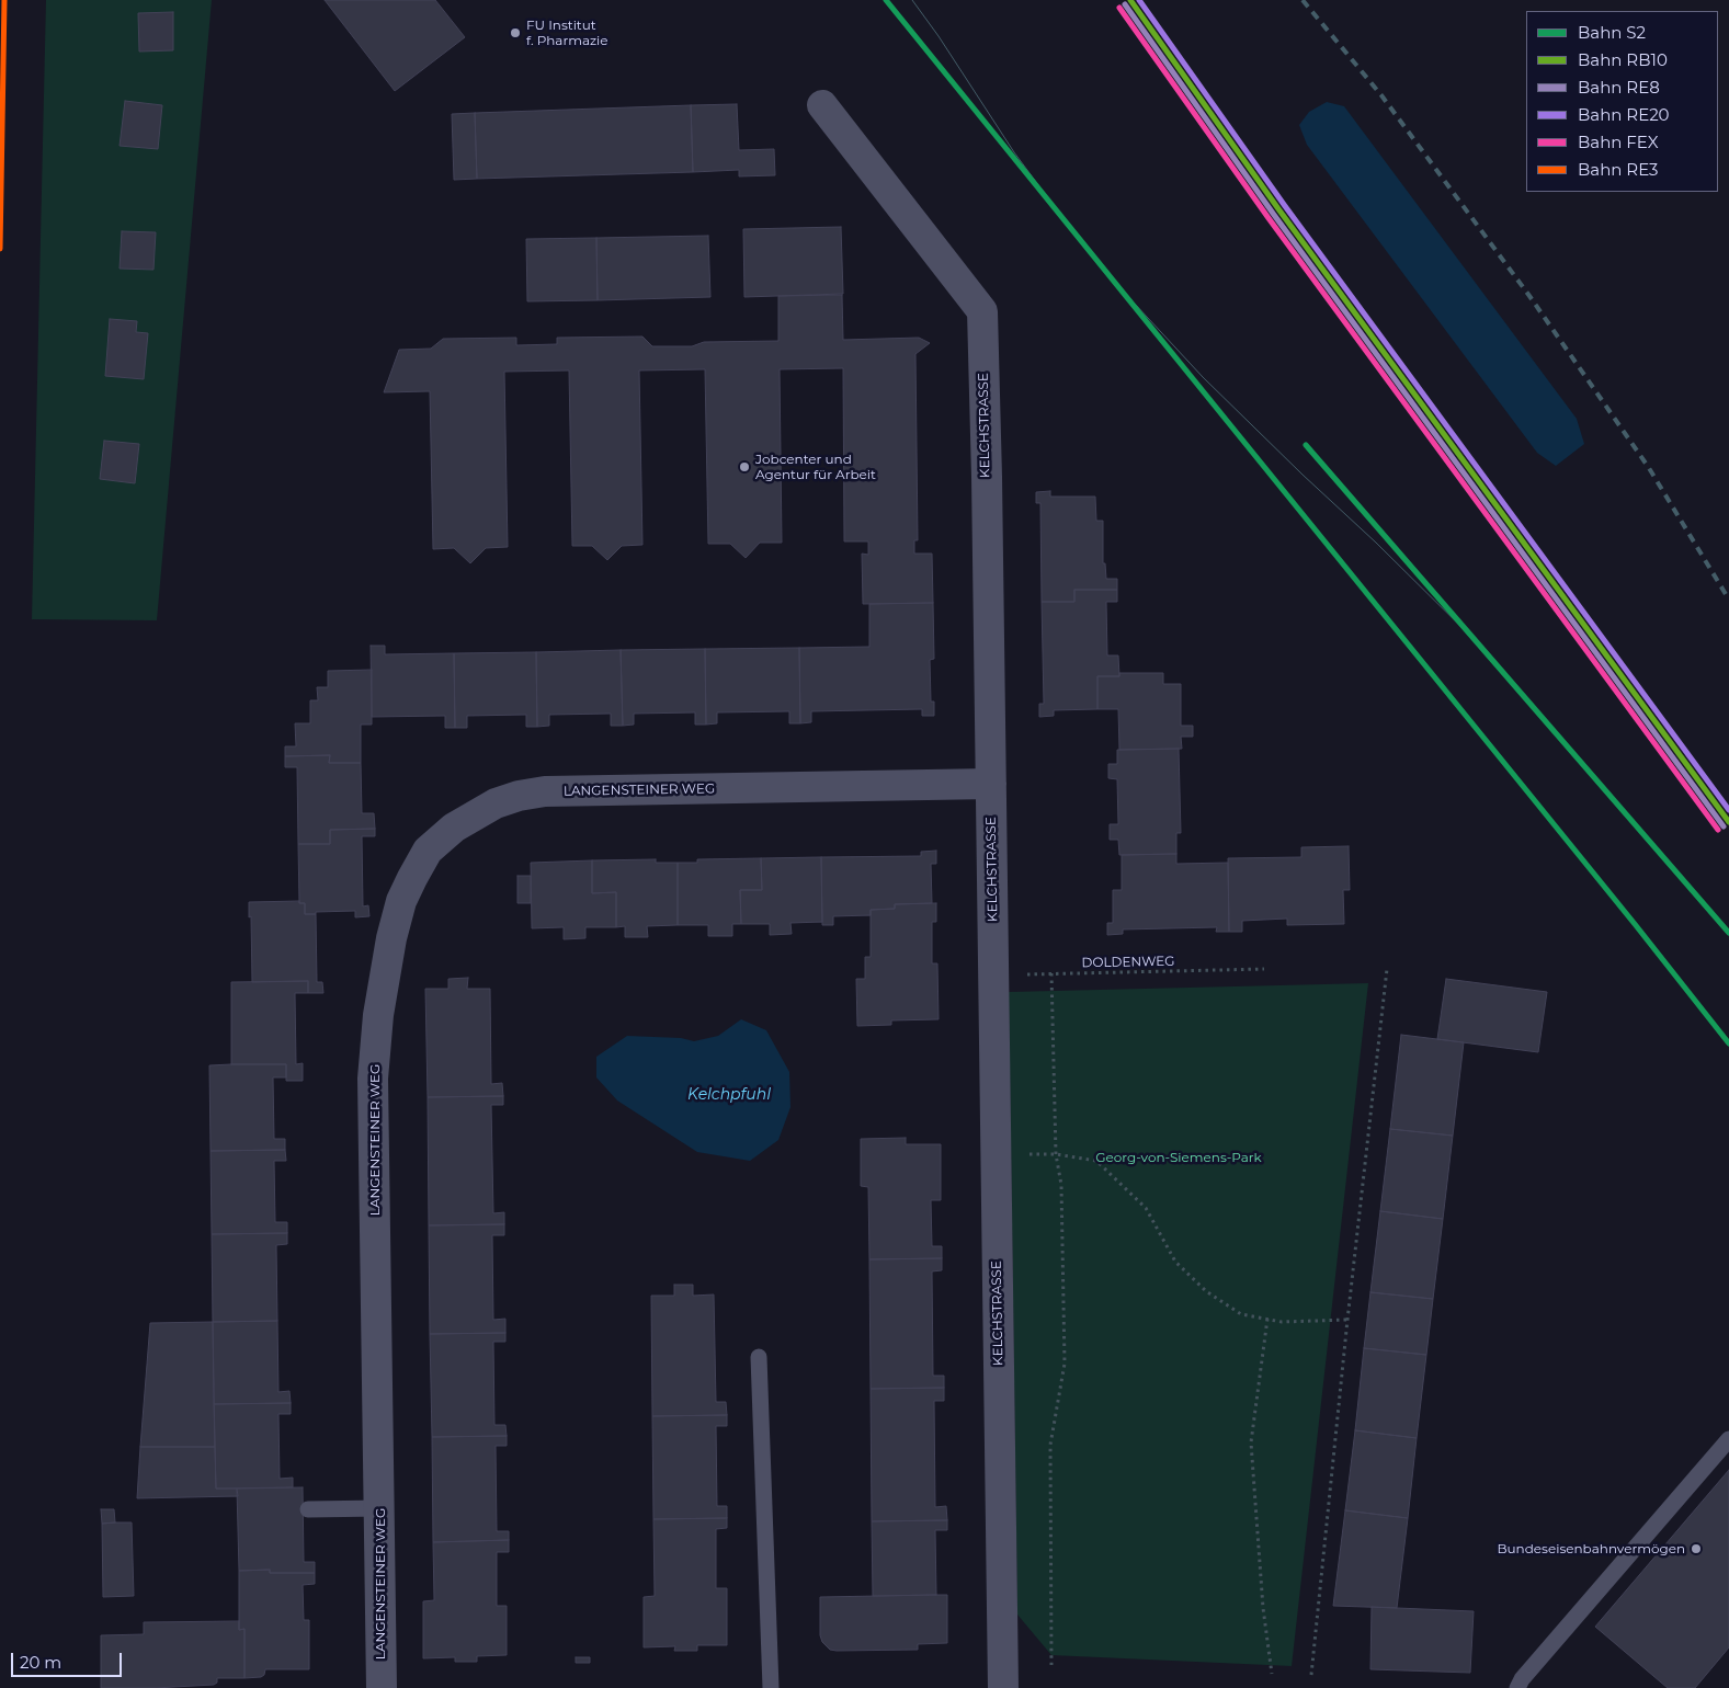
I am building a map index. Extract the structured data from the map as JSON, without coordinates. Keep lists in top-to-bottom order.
{
  "streets": {
    "street": ["KELCHSTRASSE", "LANGENSTEINER WEG"],
    "path": ["DOLDENWEG"]
  },
  "crossings": [
    ["KELCHSTRASSE", "LANGENSTEINER WEG"],
    ["KELCHSTRASSE", "DOLDENWEG"]
  ],
  "water": ["Kelchpfuhl"],
  "parks": ["Georg-von-Siemens-Park"],
  "places": ["FU Institut f. Pharmazie", "Jobcenter und Agentur für Arbeit", "Bundeseisenbahnvermögen"],
  "lines": [
    "rail line S2",
    "rail line RB10",
    "rail line RE20",
    "rail line RE3",
    "rail line RE8",
    "rail line FEX"
  ],
  "legend": [
    "Bahn S2",
    "Bahn RB10",
    "Bahn RE8",
    "Bahn RE20",
    "Bahn FEX",
    "Bahn RE3"
  ],
  "scale_bar": "20 m"
}
